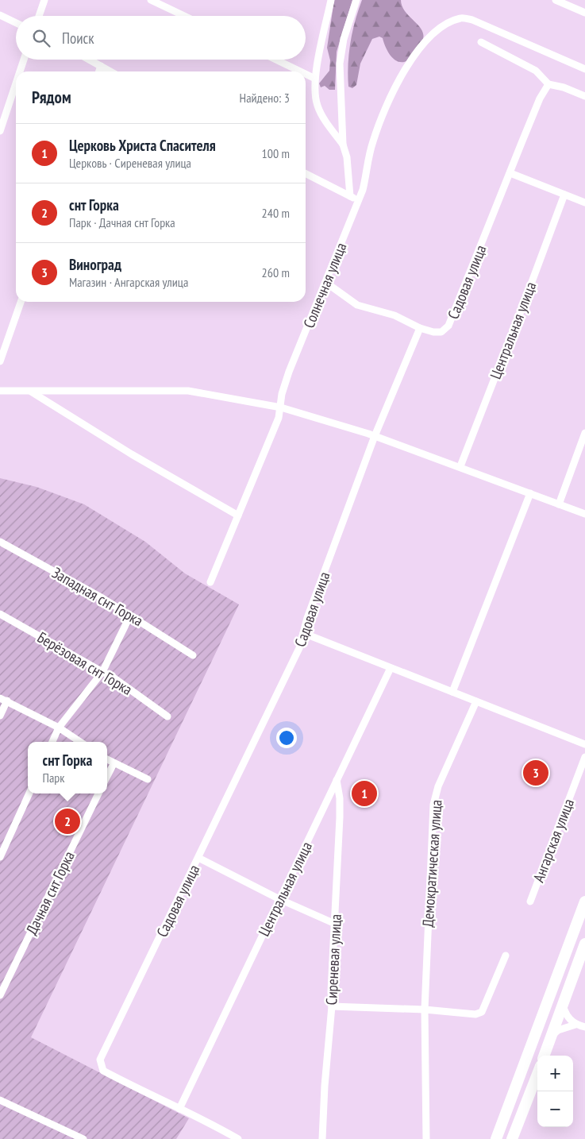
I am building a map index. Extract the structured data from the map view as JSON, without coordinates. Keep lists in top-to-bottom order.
{
  "streets": {
    "street": [
      "Садовая улица",
      "Солнечная улица",
      "Центральная улица",
      "Западная снт Горка",
      "Берёзовая снт Горка",
      "Ангарская улица",
      "Демократическая улица",
      "Дачная снт Горка",
      "Сиреневая улица"
    ]
  },
  "crossings": [
    ["Садовая улица", "Центральная улица"],
    ["Центральная улица", "Сиреневая улица"]
  ],
  "page": {
    "search": "Поиск",
    "heading": ["Рядом", "Найдено: 3"],
    "list": [
      {
        "mark": "1",
        "name": "Церковь Христа Спасителя",
        "note": "Церковь · Сиреневая улица",
        "value": "100 m"
      },
      {
        "mark": "2",
        "name": "снт Горка",
        "note": "Парк · Дачная снт Горка",
        "value": "240 m"
      },
      {
        "mark": "3",
        "name": "Виноград",
        "note": "Магазин · Ангарская улица",
        "value": "260 m"
      }
    ],
    "popup": ["снт Горка", "Парк"],
    "pins": ["3", "1", "2"],
    "map_buttons": ["+", "−"]
  }
}
